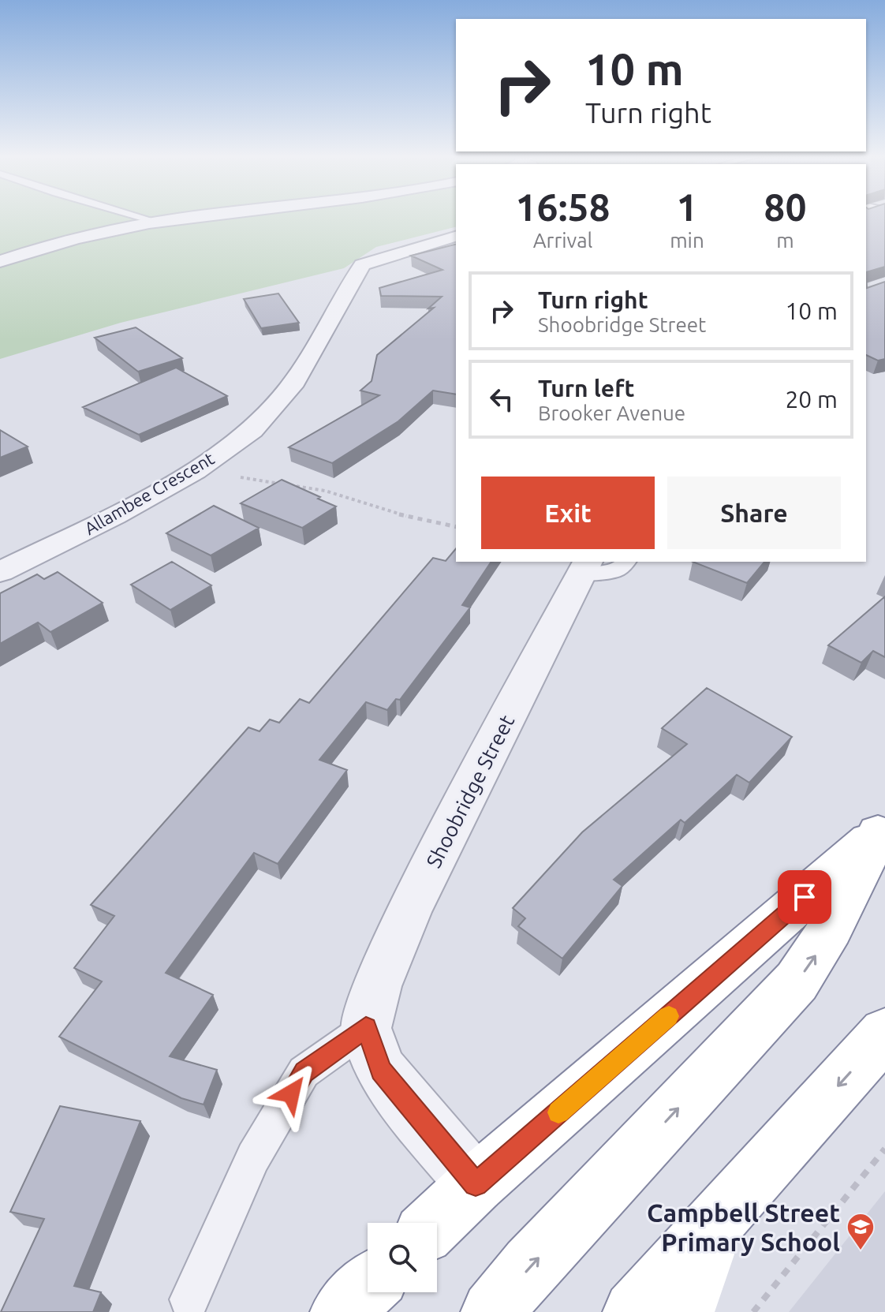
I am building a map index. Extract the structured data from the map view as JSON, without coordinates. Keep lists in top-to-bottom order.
{
  "streets": {
    "street": ["Allambee Crescent", "Shoobridge Street"]
  },
  "places": {
    "school or university": ["Campbell Street Primary School"]
  },
  "page": {
    "turn": ["10 m", "Turn right"],
    "eta": [
      "16:58",
      "Arrival",
      "1",
      "min",
      "80",
      "m"
    ],
    "list": [
      {
        "name": "Turn right",
        "note": "Shoobridge Street",
        "value": "10 m"
      },
      {
        "name": "Turn left",
        "note": "Brooker Avenue",
        "value": "20 m"
      }
    ],
    "buttons": ["Exit", "Share"]
  }
}
